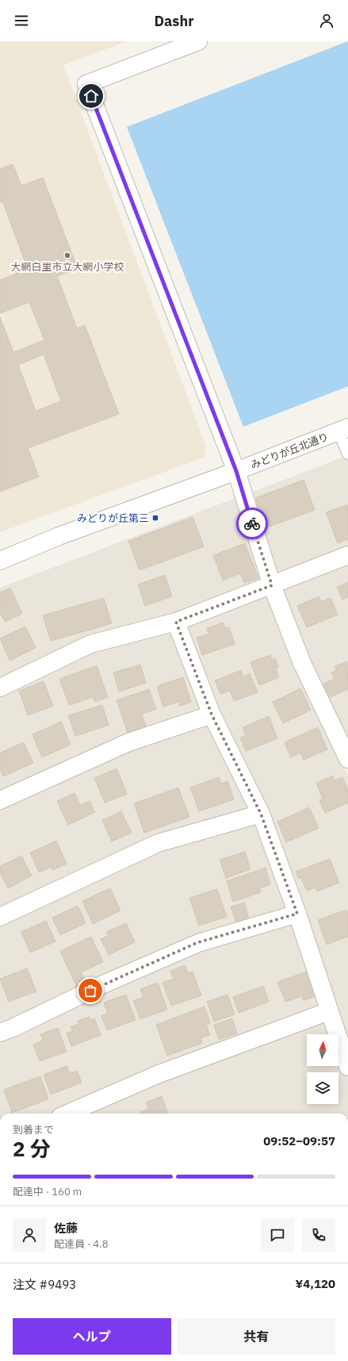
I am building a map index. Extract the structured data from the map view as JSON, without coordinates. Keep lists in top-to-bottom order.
{
  "streets": {
    "street": ["みどりが丘北通り"]
  },
  "places": {
    "other": ["大網白里市立大網小学校"],
    "transit": ["みどりが丘第三"]
  },
  "north": "top",
  "page": {
    "header": "Dashr",
    "heading": ["2 分", "到着まで", "09:52–09:57"],
    "panel": [
      "佐藤",
      "配達員 · 4.8",
      "注文 #9493",
      "¥4,120"
    ],
    "bar": "配達中 · 160 m",
    "buttons": ["ヘルプ", "共有"]
  }
}
